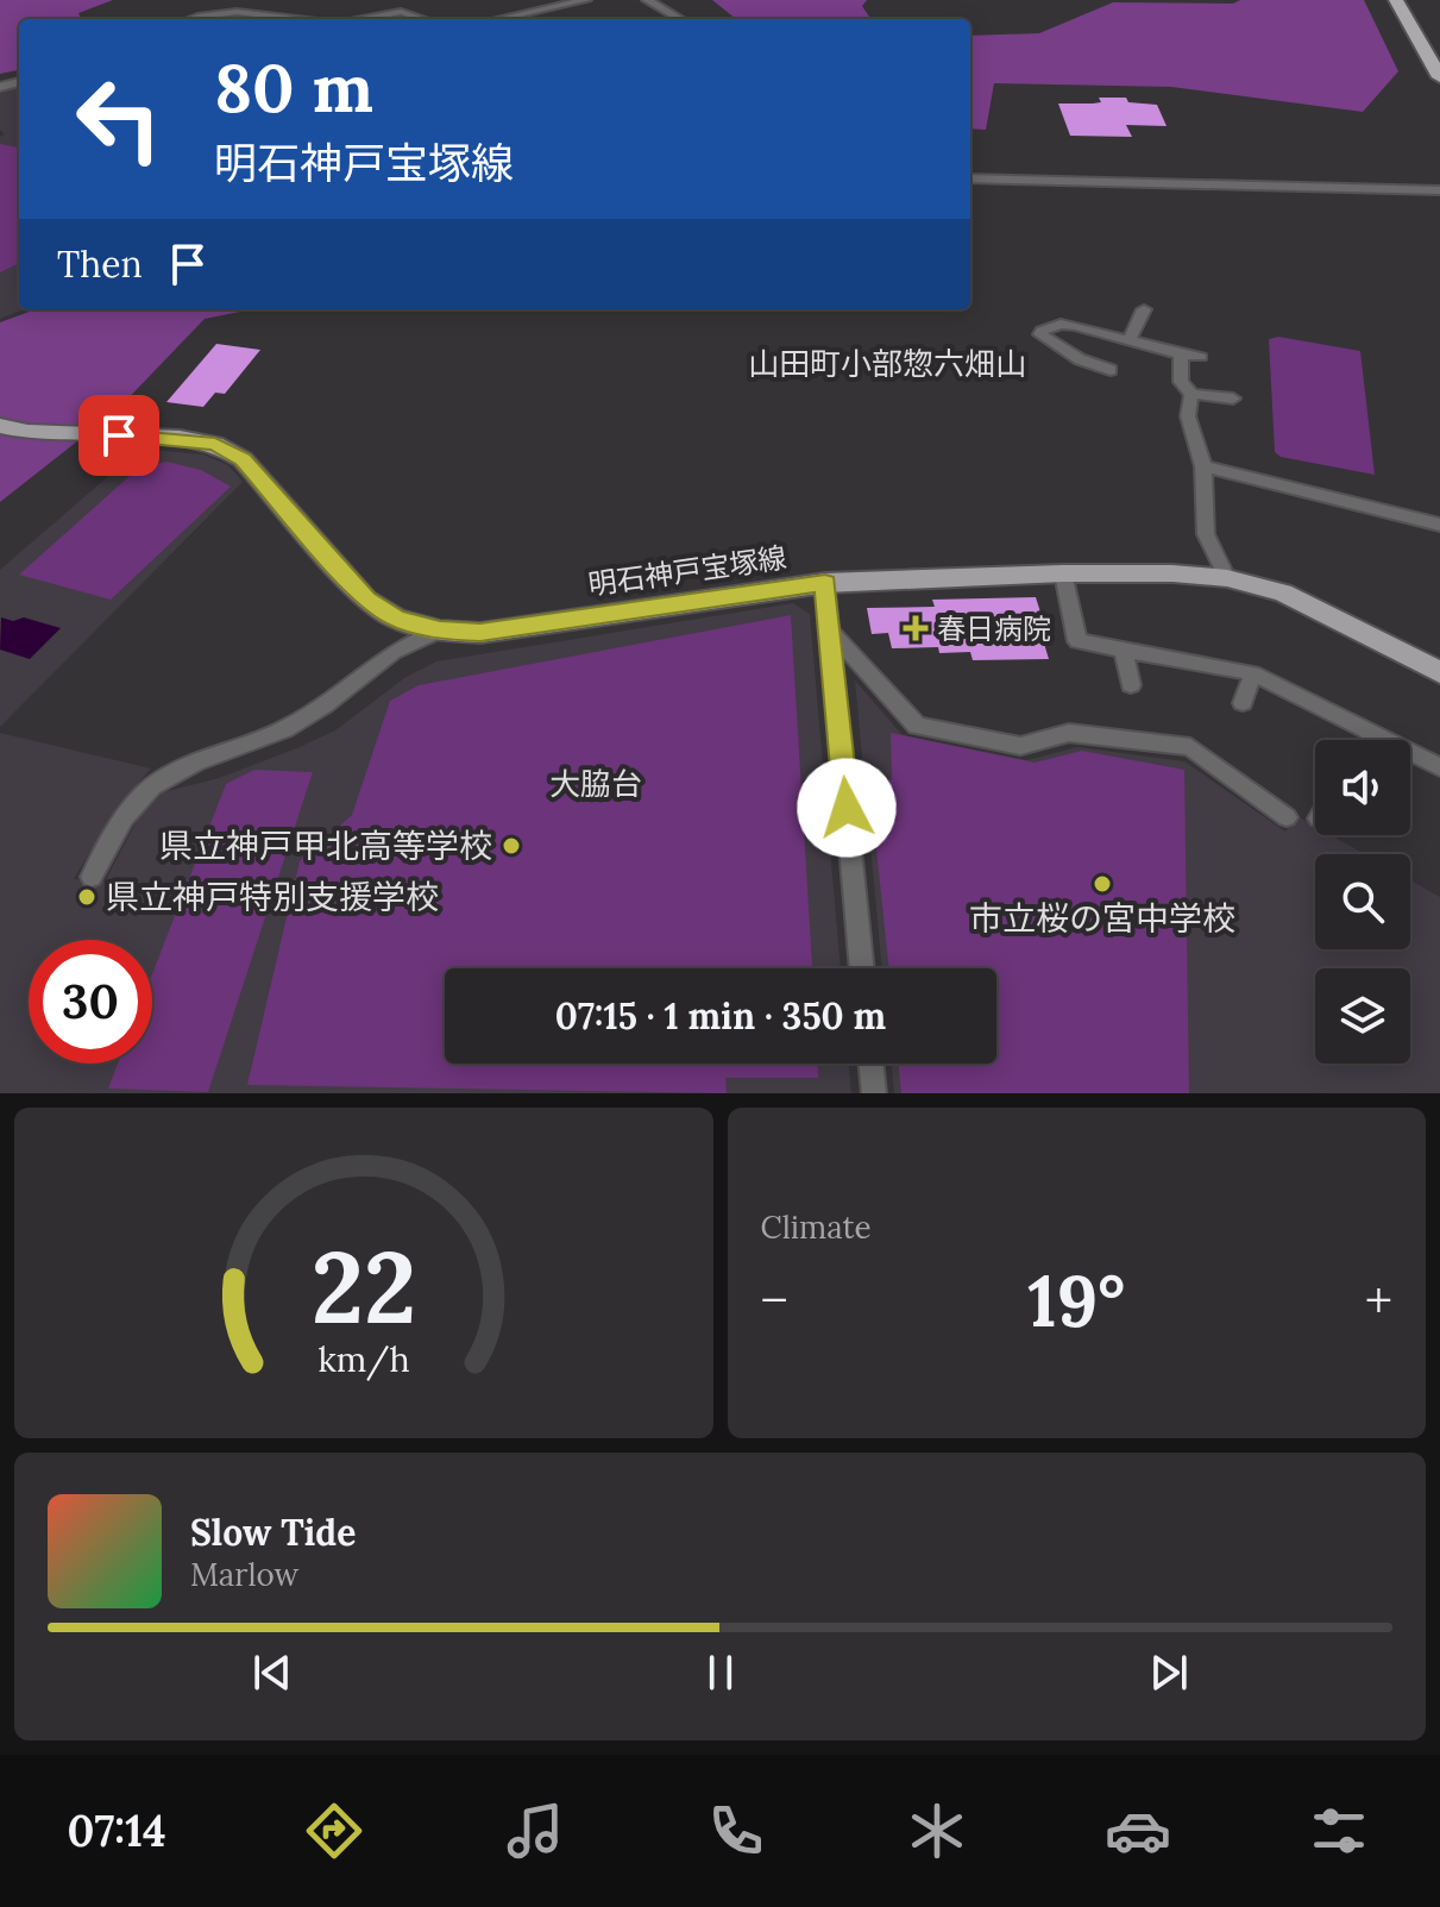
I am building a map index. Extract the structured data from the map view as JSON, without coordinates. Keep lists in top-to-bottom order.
{
  "streets": {
    "main road": ["明石神戸宝塚線"]
  },
  "districts": ["山田町小部惣六畑山", "大脇台"],
  "places": {
    "health": ["春日病院"],
    "other": ["県立神戸甲北高等学校", "市立桜の宮中学校", "県立神戸特別支援学校"]
  },
  "page": {
    "turn": ["80 m", "明石神戸宝塚線"],
    "then": "Then",
    "limit": "30",
    "trip": "07:15 · 1 min · 350 m",
    "tile": "Climate",
    "heat": ["−", "19°", "+"],
    "song": ["Slow Tide", "Marlow"],
    "tabs": "07:14",
    "gauge": ["22", "km/h"]
  }
}
